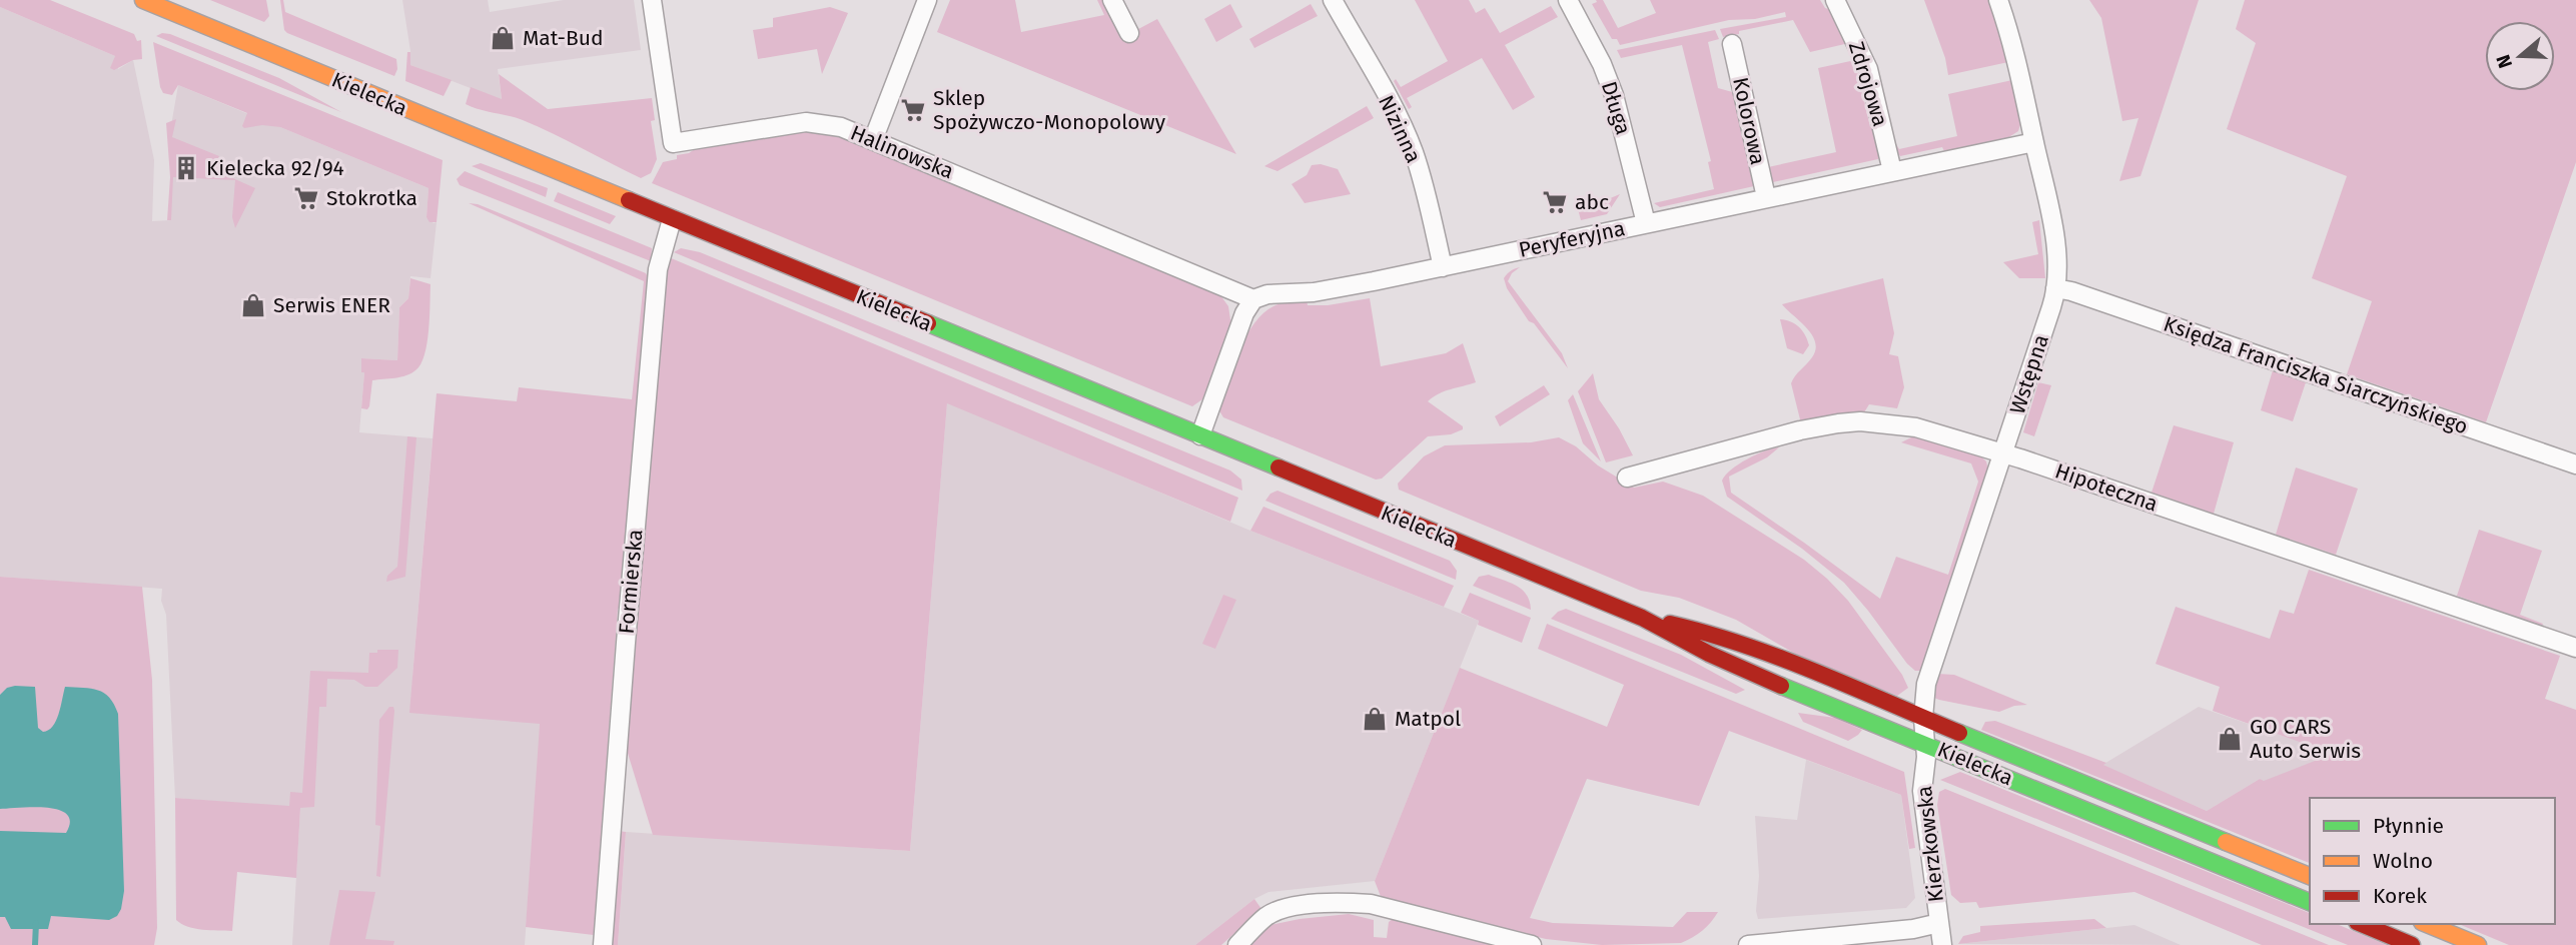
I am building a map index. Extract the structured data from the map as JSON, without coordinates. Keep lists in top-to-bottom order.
{
  "streets": {
    "main road": ["Kielecka"],
    "street": [
      "Zdrojowa",
      "Długa",
      "Kolorowa",
      "Nizinna",
      "Halinowska",
      "Peryferyjna",
      "Wstępna",
      "Księdza Franciszka Siarczyńskiego",
      "Hipoteczna",
      "Formierska",
      "Kierzkowska"
    ]
  },
  "crossings": [
    ["Zdrojowa", "Peryferyjna"],
    ["Kielecka", "Wstępna"],
    ["Kielecka", "Formierska"],
    ["Kielecka", "Kierzkowska"],
    ["Długa", "Peryferyjna"],
    ["Kolorowa", "Peryferyjna"],
    ["Nizinna", "Peryferyjna"],
    ["Halinowska", "Peryferyjna"],
    ["Peryferyjna", "Wstępna"],
    ["Wstępna", "Księdza Franciszka Siarczyńskiego"],
    ["Wstępna", "Hipoteczna"],
    ["Wstępna", "Kierzkowska"]
  ],
  "places": {
    "shop": [
      "Mat-Bud",
      "Serwis ENER",
      "Matpol",
      "GO CARS Auto Serwis"
    ],
    "supermarket": ["Sklep Spożywczo-Monopolowy", "Stokrotka", "abc"],
    "building": ["Kielecka 92/94"]
  },
  "legend": ["Płynnie", "Wolno", "Korek"],
  "north": "left"
}
